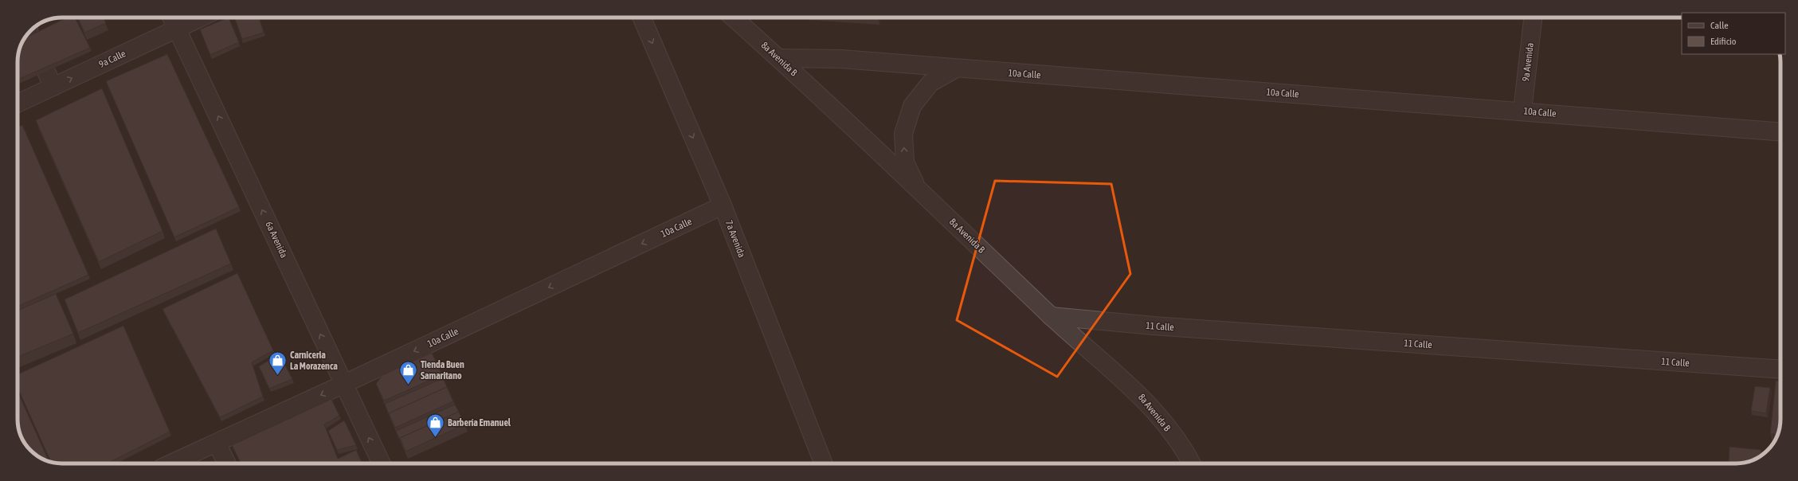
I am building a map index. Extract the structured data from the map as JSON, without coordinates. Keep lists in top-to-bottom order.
{
  "streets": {
    "street": [
      "9a Calle",
      "8a Avenida B",
      "9a Avenida",
      "10a Calle",
      "7a Avenida",
      "6a Avenida",
      "11 Calle"
    ]
  },
  "crossings": [
    ["9a Calle", "6a Avenida"],
    ["8a Avenida B", "10a Calle"],
    ["8a Avenida B", "11 Calle"],
    ["9a Avenida", "10a Calle"],
    ["10a Calle", "7a Avenida"],
    ["10a Calle", "6a Avenida"]
  ],
  "one_way": ["9a Calle", "7a Avenida", "6a Avenida"],
  "places": {
    "shop": ["Carniceria La Morazenca", "Tienda Buen Samaritano", "Barbería Emanuel"]
  },
  "legend": ["Calle", "Edificio"]
}
